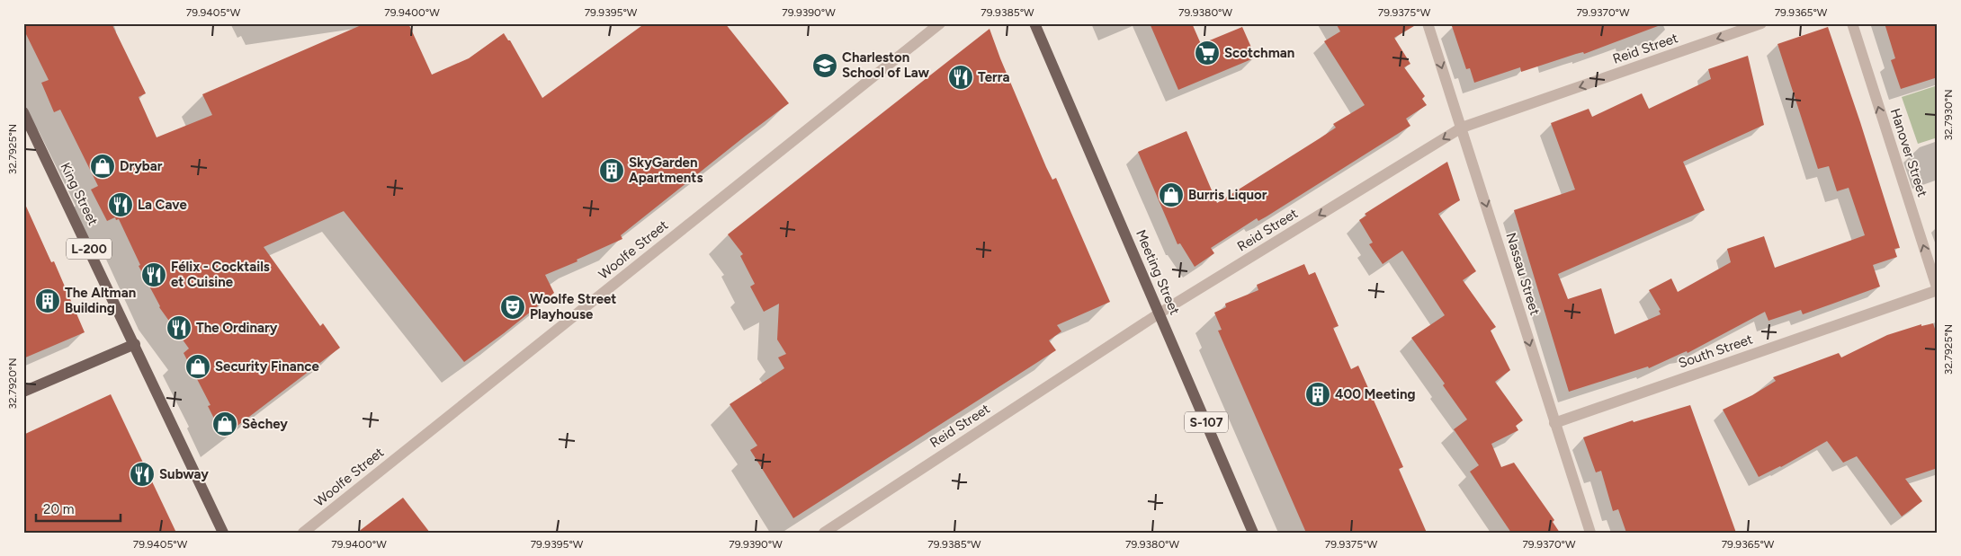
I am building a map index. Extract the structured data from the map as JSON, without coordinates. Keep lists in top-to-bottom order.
{
  "streets": {
    "main road": [
      "King Street",
      "L-200",
      "Meeting Street",
      "S-107"
    ],
    "street": [
      "Reid Street",
      "Hanover Street",
      "Woolfe Street",
      "Nassau Street",
      "South Street"
    ]
  },
  "crossings": [
    ["Reid Street", "Meeting Street"],
    ["Reid Street", "Nassau Street"],
    ["Hanover Street", "South Street"],
    ["Nassau Street", "South Street"]
  ],
  "one_way": ["Reid Street", "Hanover Street", "Nassau Street"],
  "places": {
    "supermarket": ["Scotchman"],
    "school or university": ["Charleston School of Law"],
    "restaurant": [
      "Terra",
      "La Cave",
      "Félix - Cocktails et Cuisine",
      "The Ordinary",
      "Subway"
    ],
    "shop": [
      "Drybar",
      "Burris Liquor",
      "Security Finance",
      "Sèchey"
    ],
    "building": ["SkyGarden Apartments", "The Altman Building", "400 Meeting"],
    "theatre": ["Woolfe Street Playhouse"]
  },
  "scale_bar": "20 m",
  "coordinates": [
    "79.9405°W",
    "79.9400°W",
    "79.9395°W",
    "79.9390°W",
    "79.9385°W",
    "79.9380°W",
    "79.9375°W",
    "79.9370°W",
    "79.9365°W",
    "32.7930°N",
    "32.7925°N",
    "32.7920°N"
  ]
}
